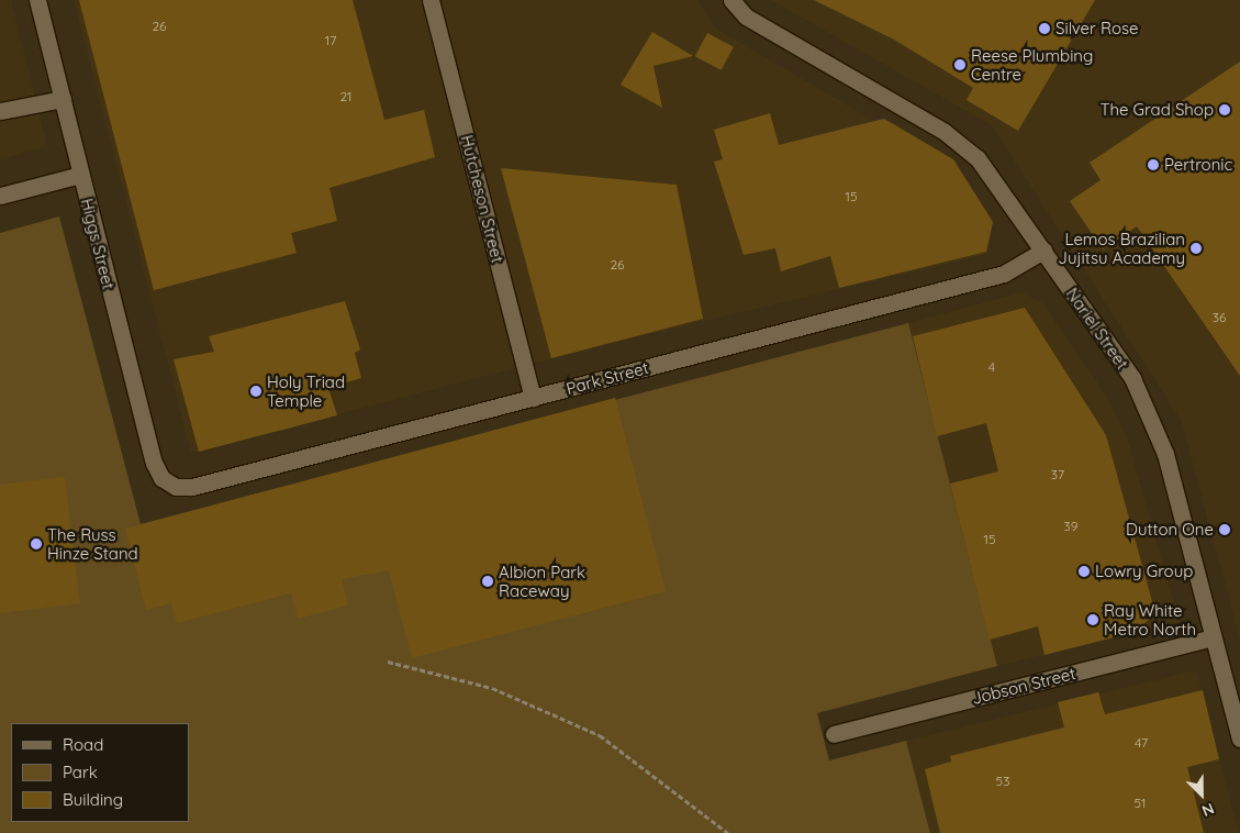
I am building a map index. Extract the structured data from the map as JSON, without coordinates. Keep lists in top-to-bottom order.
{
  "streets": {
    "street": [
      "Hutcheson Street",
      "Higgs Street",
      "Nariel Street",
      "Park Street",
      "Jobson Street"
    ]
  },
  "crossings": [
    ["Hutcheson Street", "Park Street"],
    ["Higgs Street", "Park Street"],
    ["Nariel Street", "Park Street"],
    ["Nariel Street", "Jobson Street"]
  ],
  "places": [
    "Silver Rose",
    "Reese Plumbing Centre",
    "The Grad Shop",
    "Pertronic",
    "Lemos Brazilian Jujitsu Academy",
    "Holy Triad Temple",
    "Dutton One",
    "The Russ Hinze Stand",
    "Lowry Group",
    "Albion Park Raceway",
    "Ray White Metro North"
  ],
  "house_numbers": [
    "26",
    "17",
    "21",
    "15",
    "26",
    "36",
    "4",
    "37",
    "39",
    "15",
    "47",
    "53",
    "51"
  ],
  "legend": ["Road", "Park", "Building"],
  "north": "bottom right"
}
